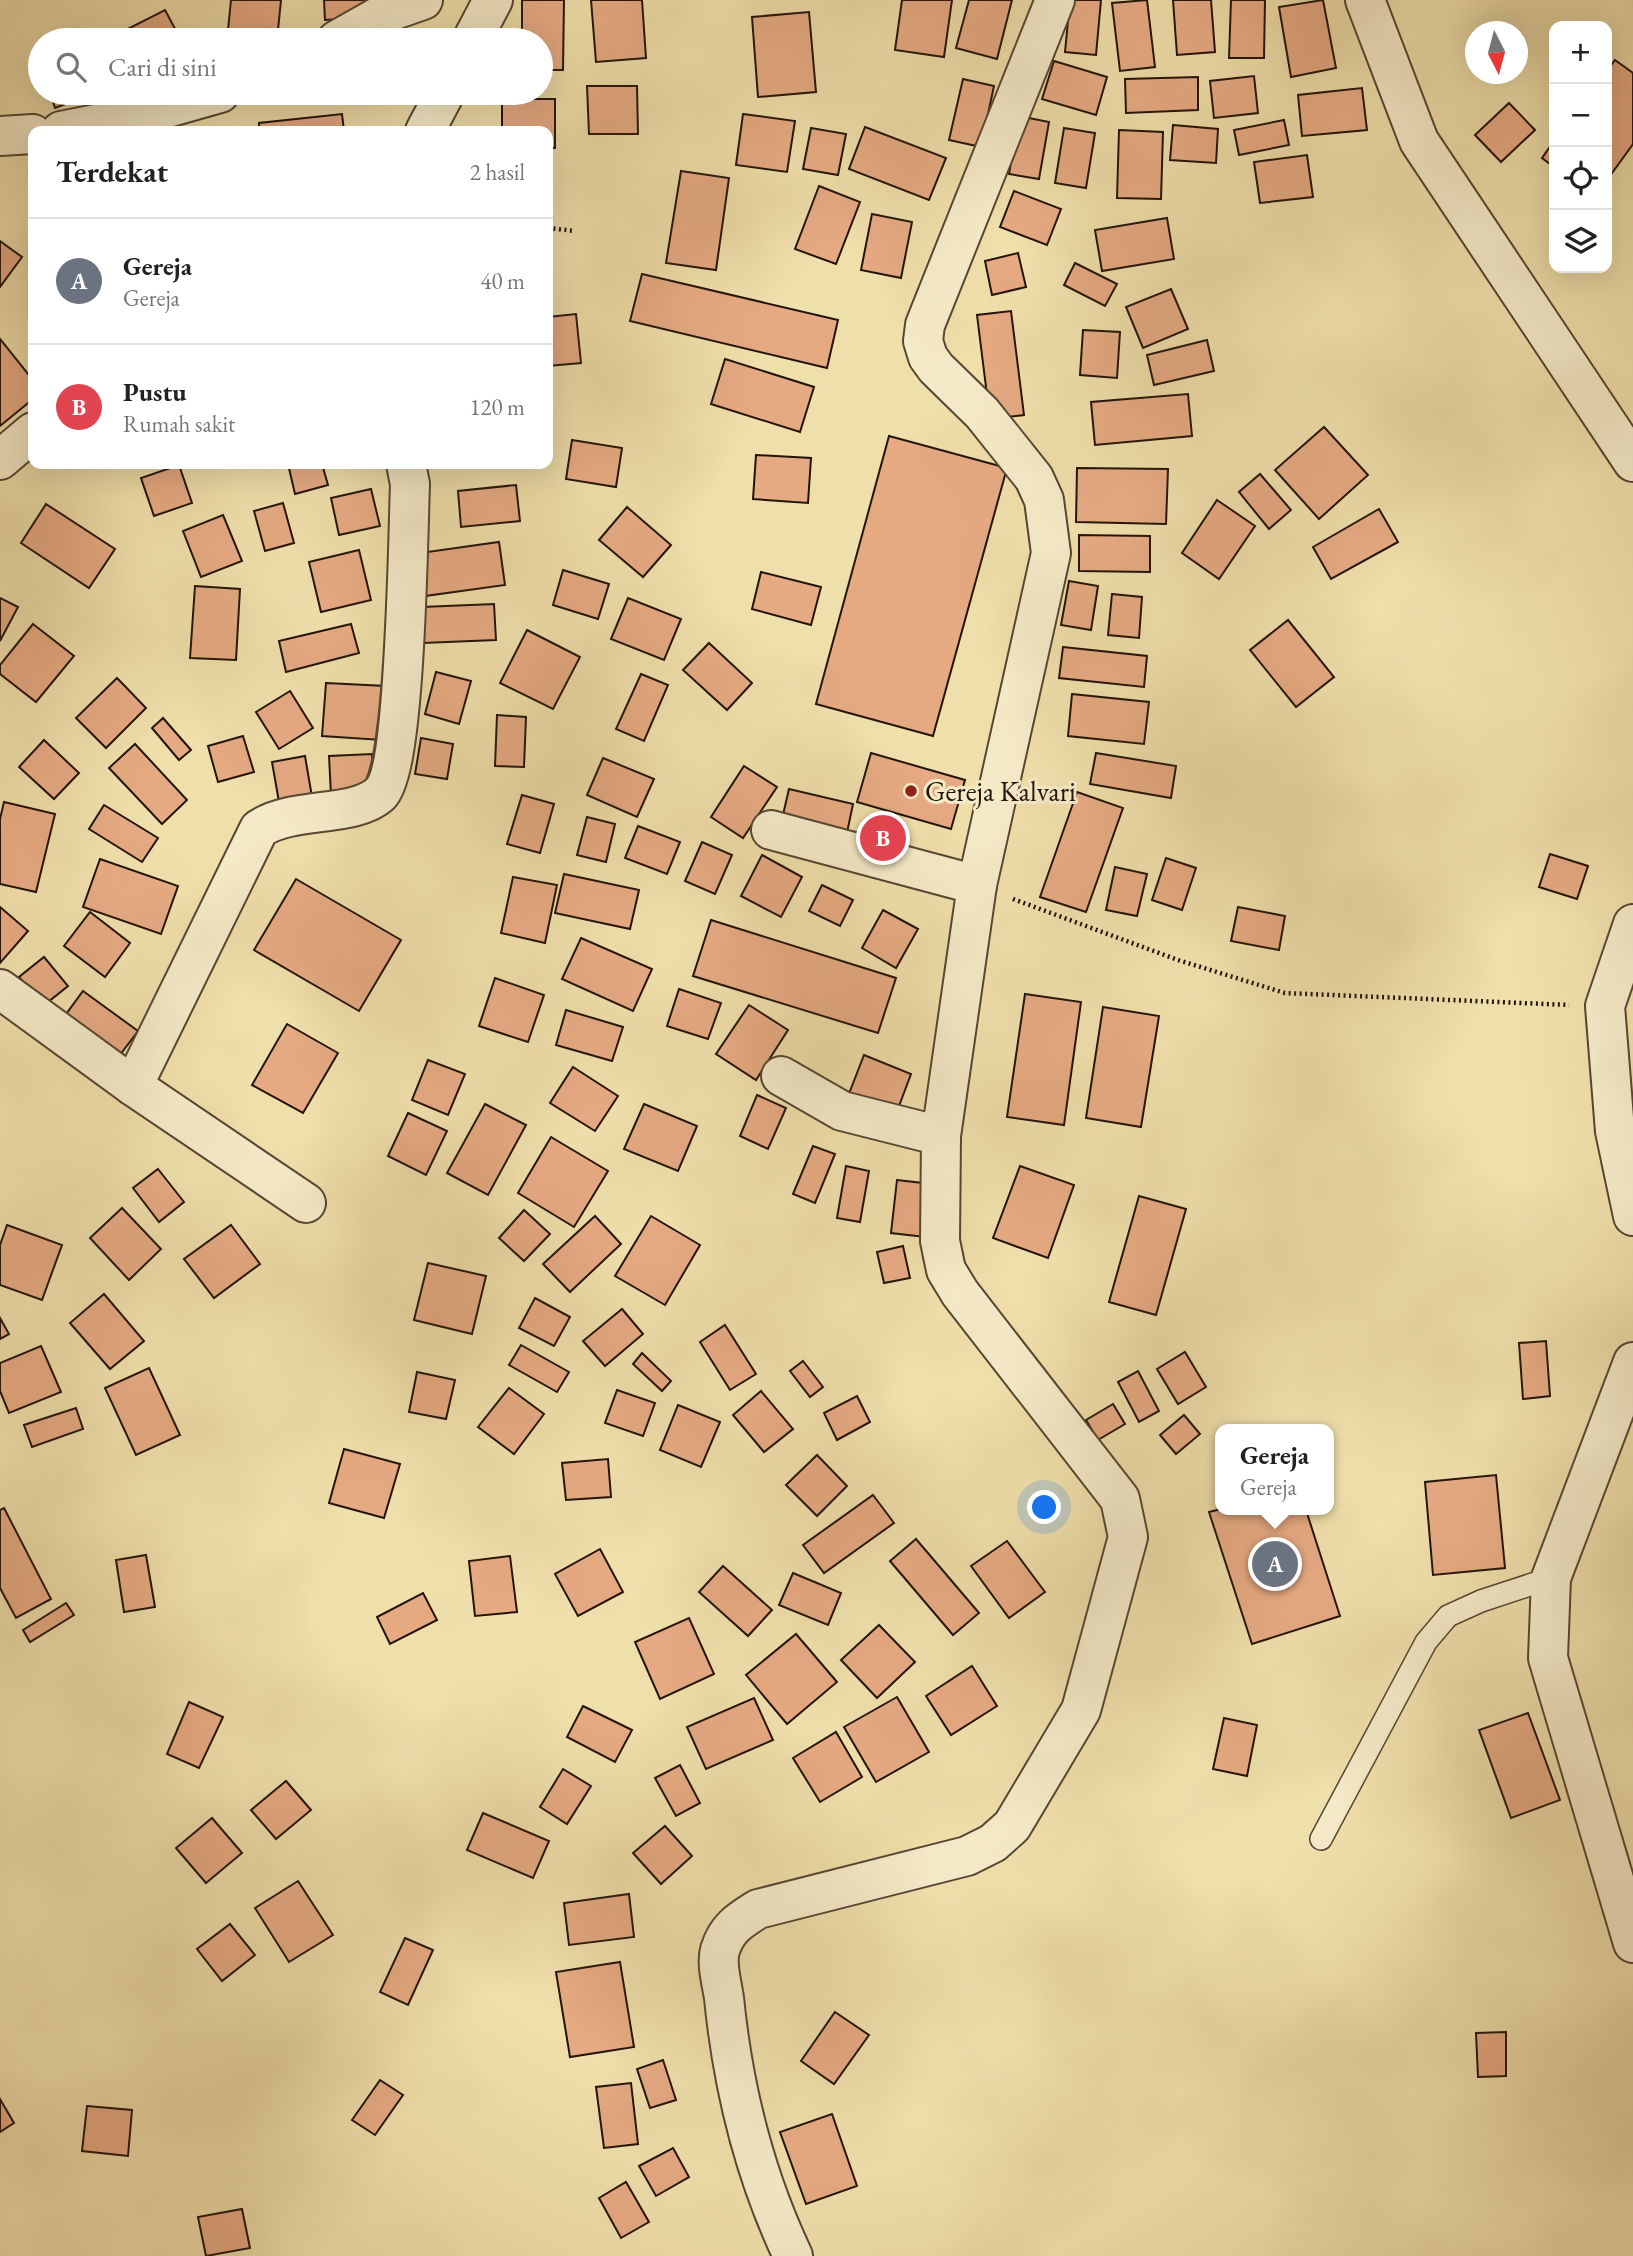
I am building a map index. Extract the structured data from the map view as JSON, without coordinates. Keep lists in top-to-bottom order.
{
  "places": ["Gereja Kalvari"],
  "north": "bottom",
  "page": {
    "map_buttons": ["+", "−"],
    "search": "Cari di sini",
    "heading": ["Terdekat", "2 hasil"],
    "list": [
      {
        "mark": "A",
        "name": "Gereja",
        "note": "Gereja",
        "value": "40 m"
      },
      {
        "mark": "B",
        "name": "Pustu",
        "note": "Rumah sakit",
        "value": "120 m"
      }
    ],
    "pins": ["B", "A"],
    "popup": ["Gereja", "Gereja"]
  }
}
